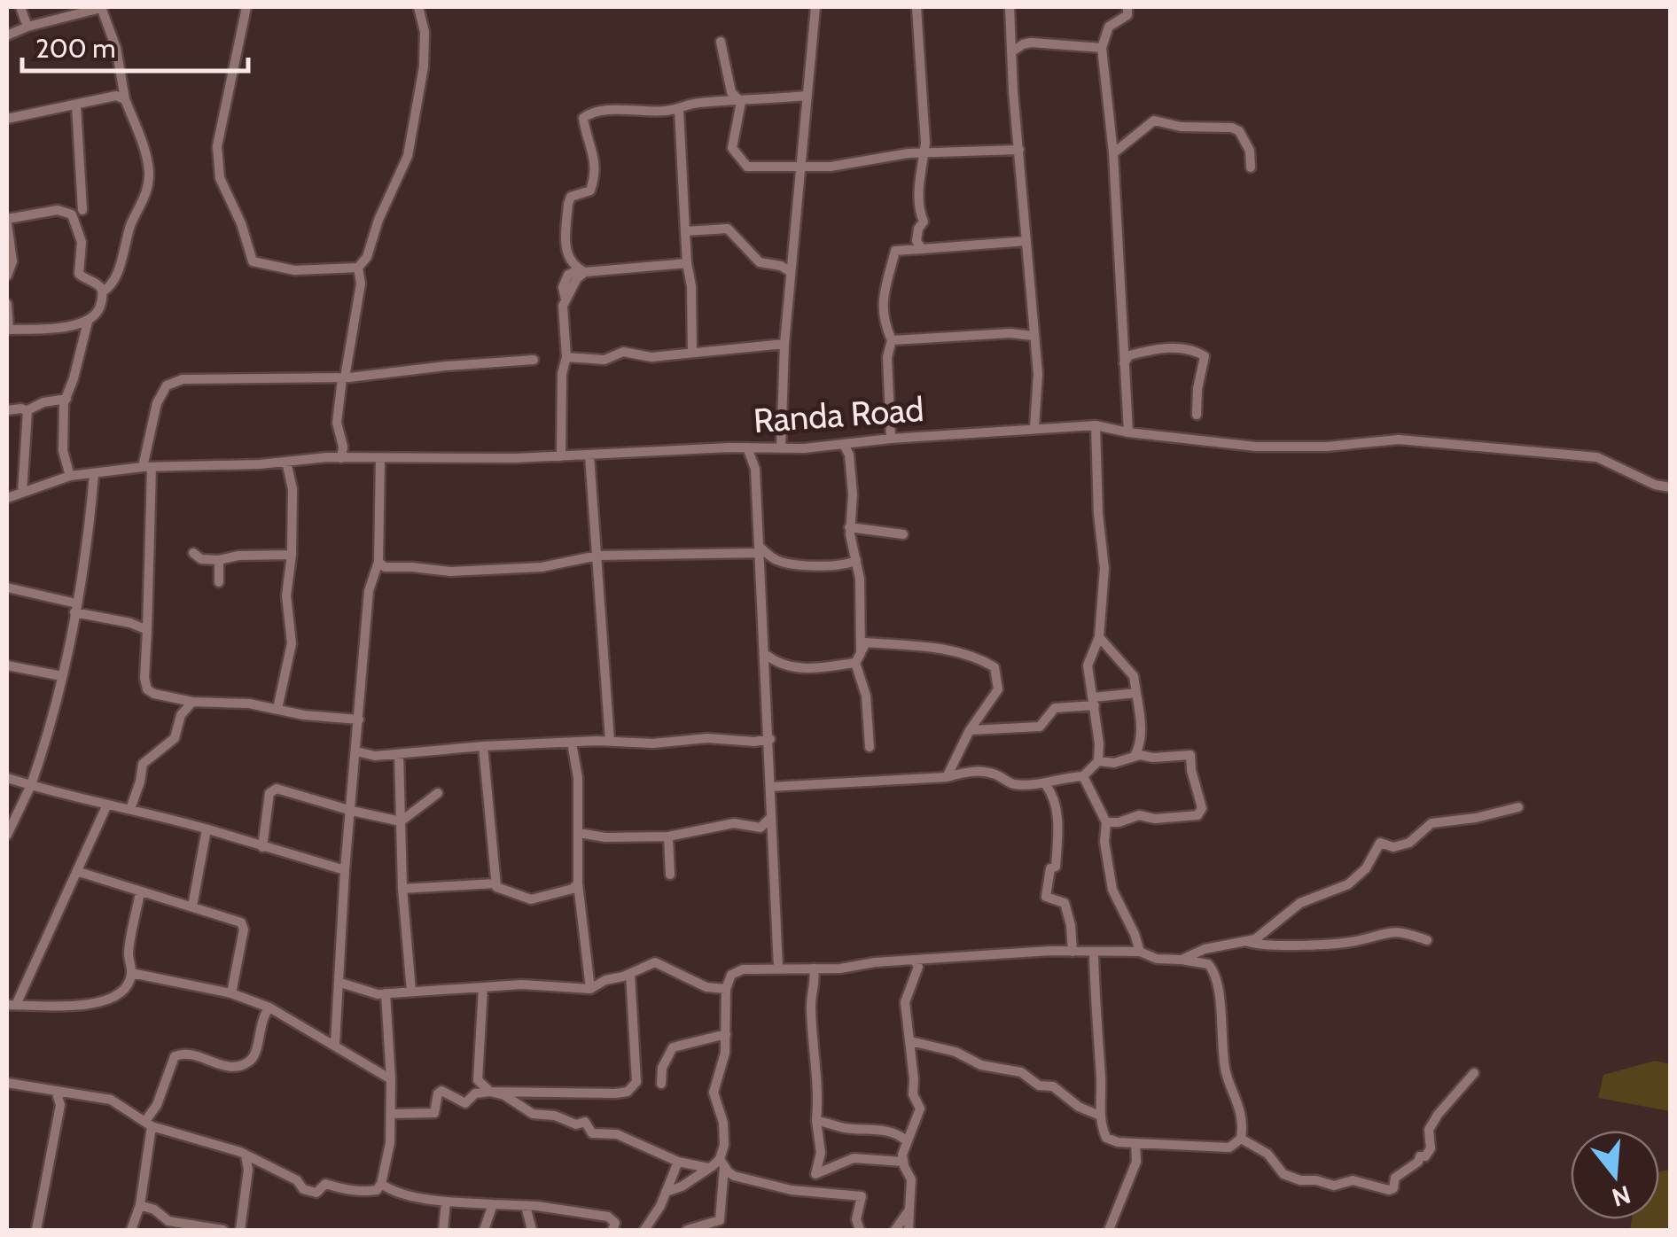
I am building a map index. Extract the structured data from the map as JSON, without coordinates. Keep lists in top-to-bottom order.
{
  "streets": {
    "street": ["Randa Road"]
  },
  "scale_bar": "200 m",
  "north": "bottom"
}
